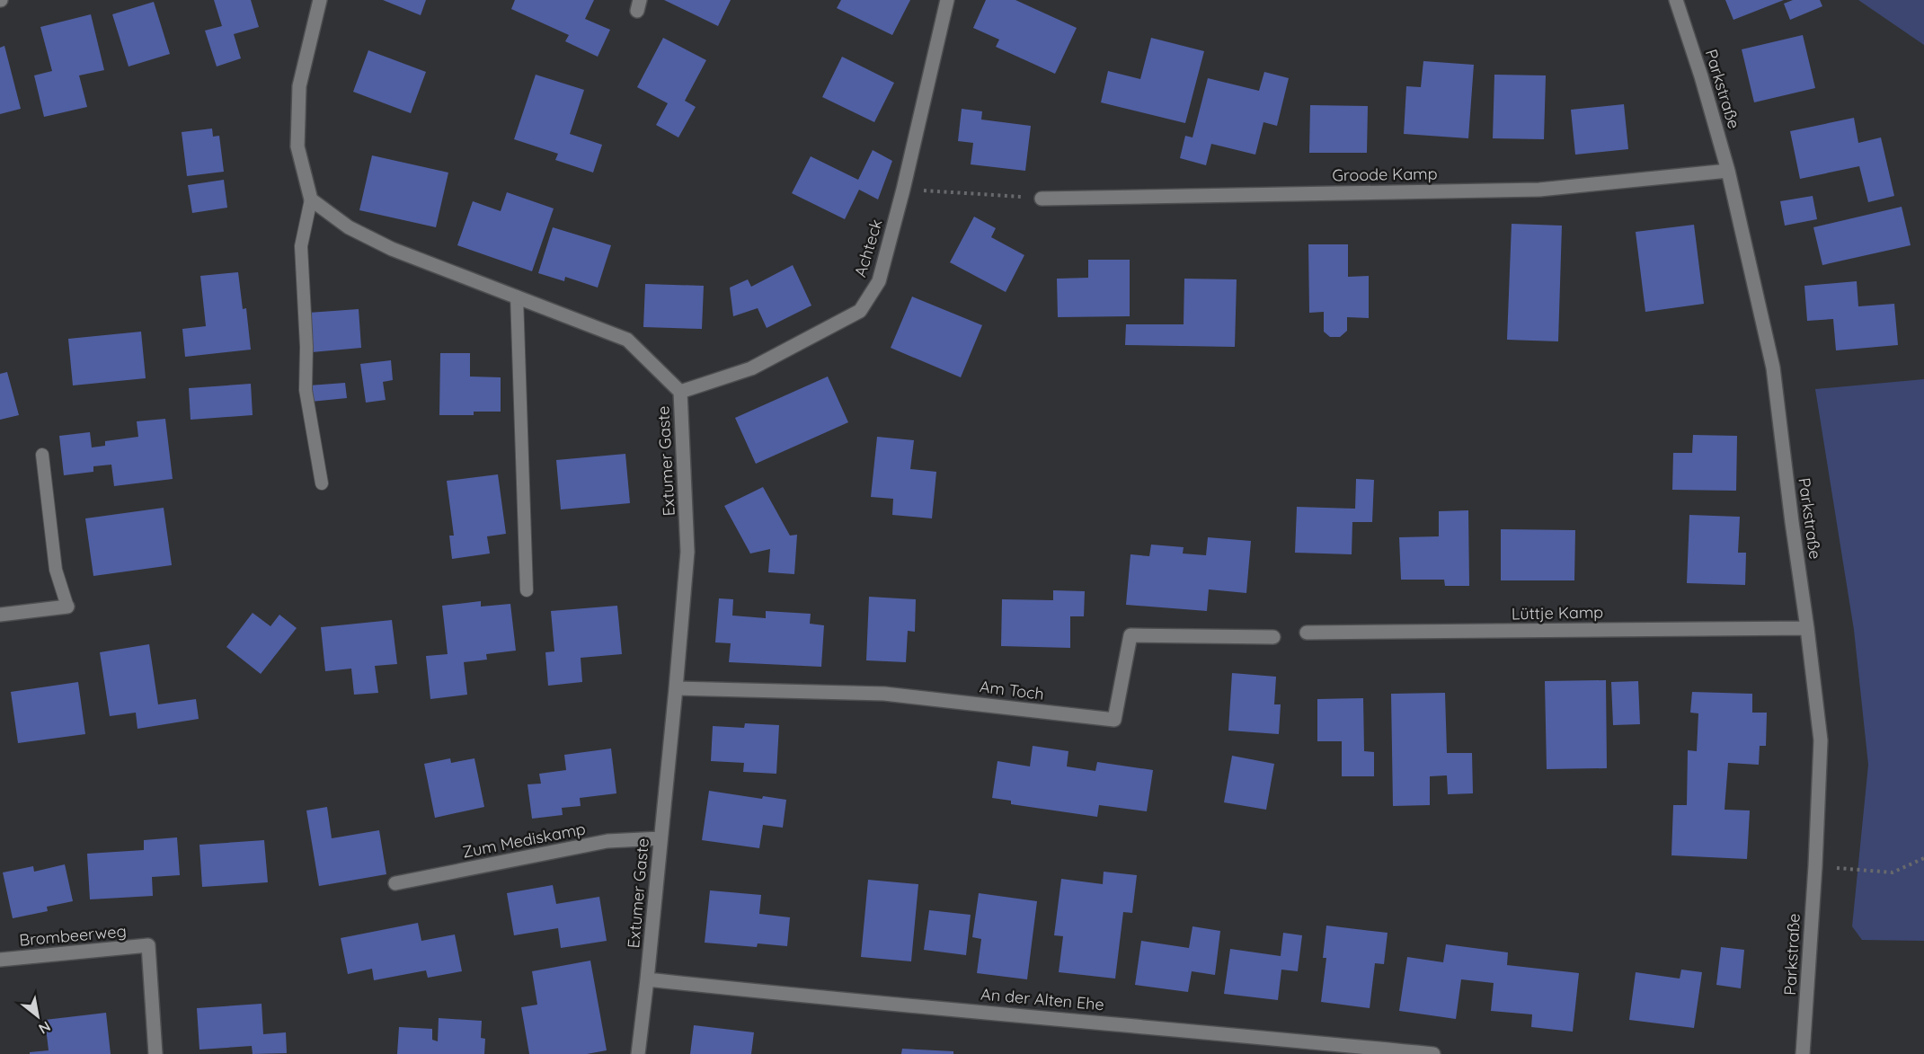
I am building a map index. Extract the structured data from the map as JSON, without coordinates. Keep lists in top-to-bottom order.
{
  "streets": {
    "street": [
      "Parkstraße",
      "Groode Kamp",
      "Achteck",
      "Extumer Gaste",
      "Lüttje Kamp",
      "Am Toch",
      "Zum Mediskamp",
      "Brombeerweg",
      "An der Alten Ehe"
    ]
  },
  "crossings": [
    ["Parkstraße", "Groode Kamp"],
    ["Parkstraße", "Lüttje Kamp"],
    ["Achteck", "Extumer Gaste"],
    ["Extumer Gaste", "Am Toch"],
    ["Extumer Gaste", "Zum Mediskamp"],
    ["Extumer Gaste", "An der Alten Ehe"]
  ],
  "north": "bottom right"
}
